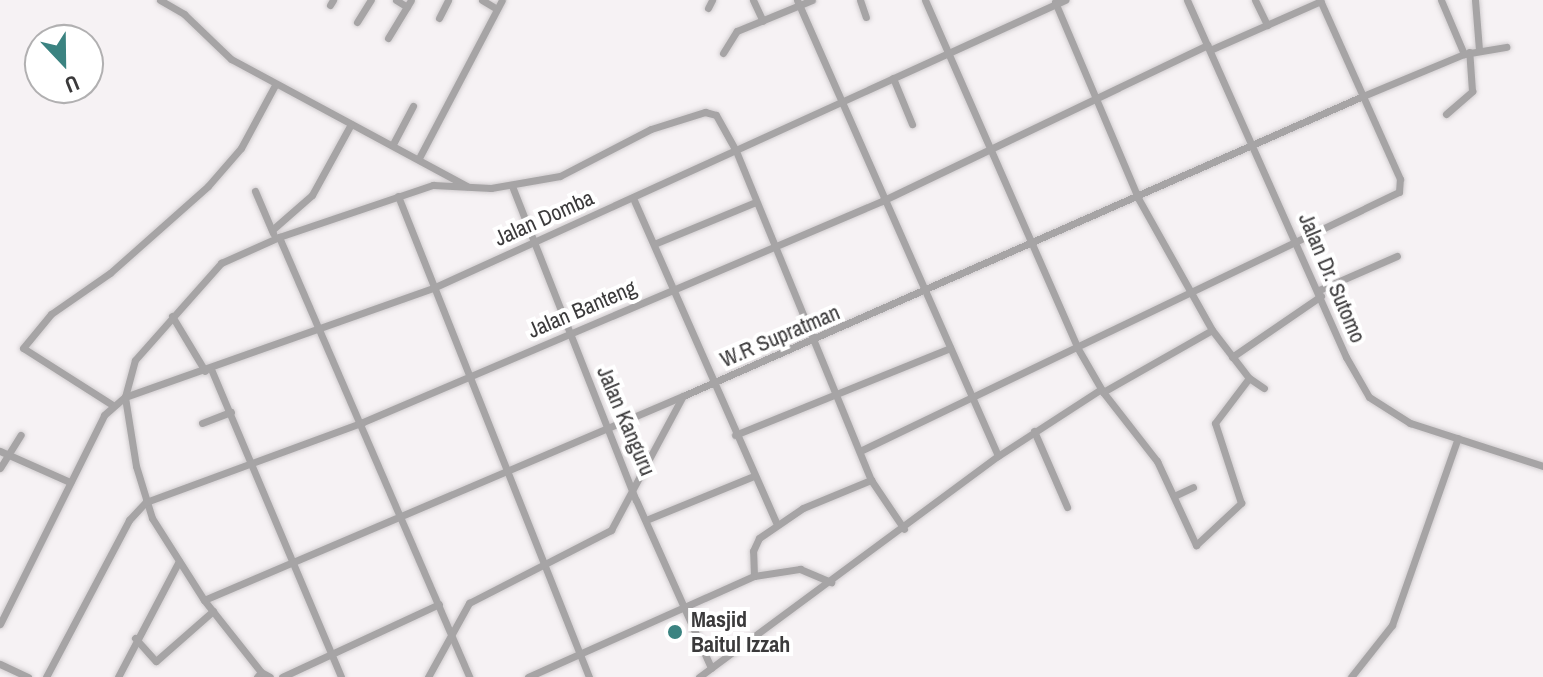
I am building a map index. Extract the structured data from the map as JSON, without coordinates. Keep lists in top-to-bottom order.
{
  "streets": {
    "street": [
      "Jalan Domba",
      "Jalan Dr. Sutomo",
      "Jalan Banteng",
      "W.R Supratman",
      "Jalan Kanguru"
    ]
  },
  "crossings": [
    ["Jalan Domba", "Jalan Kanguru"],
    ["Jalan Dr. Sutomo", "Jalan Banteng"],
    ["Jalan Dr. Sutomo", "W.R Supratman"],
    ["Jalan Banteng", "Jalan Kanguru"],
    ["W.R Supratman", "Jalan Kanguru"]
  ],
  "places": ["Masjid Baitul Izzah"],
  "north": "bottom"
}
